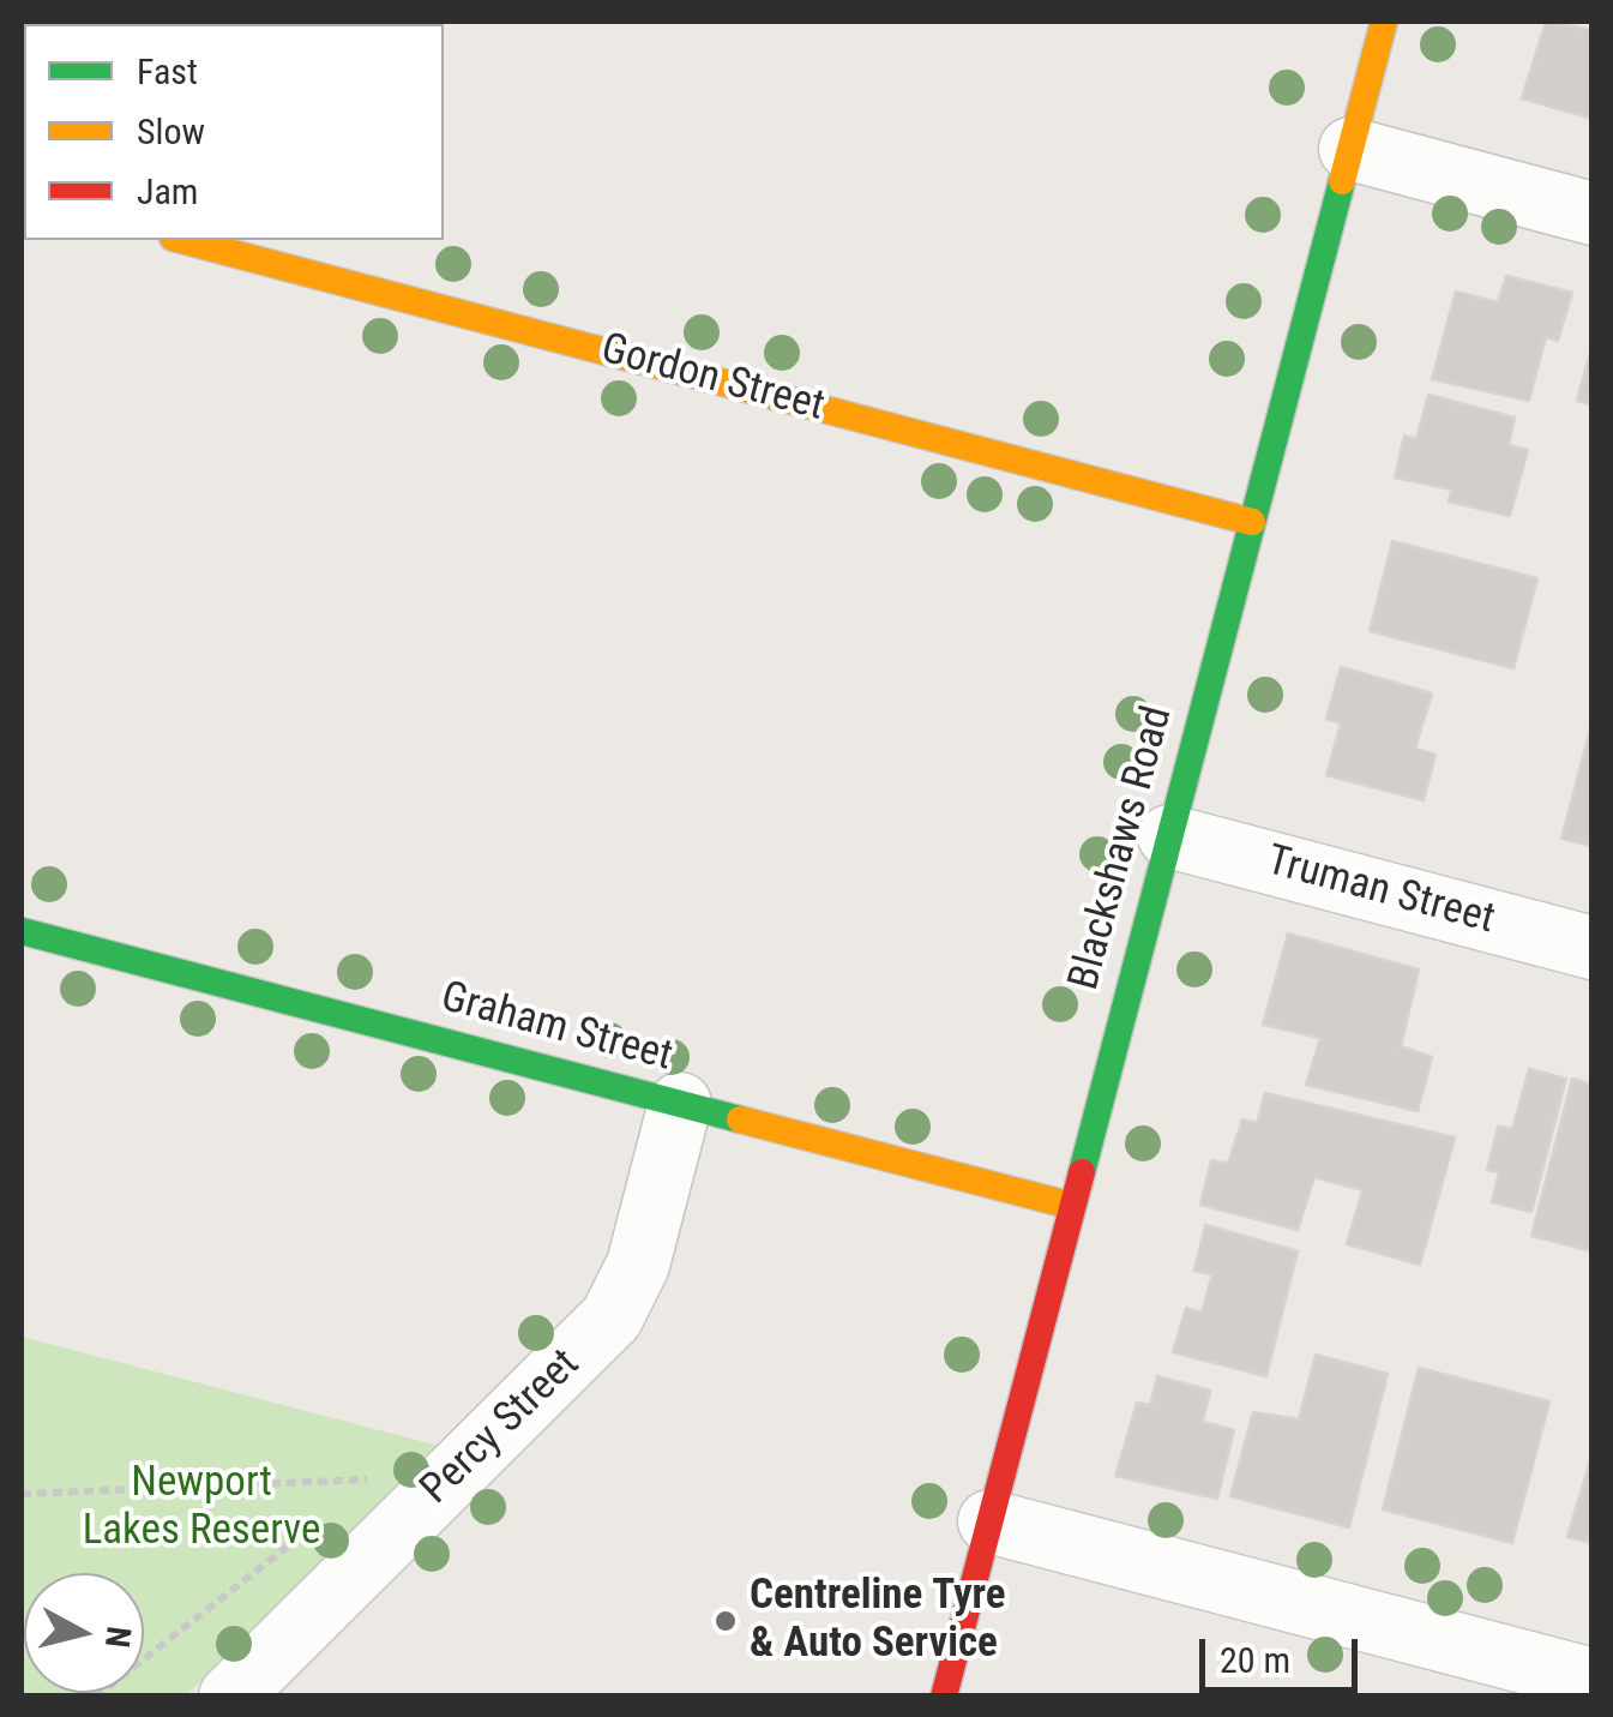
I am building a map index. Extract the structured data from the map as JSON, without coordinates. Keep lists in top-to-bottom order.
{
  "streets": {
    "street": [
      "Gordon Street",
      "Blackshaws Road",
      "Truman Street",
      "Graham Street",
      "Percy Street"
    ]
  },
  "crossings": [
    ["Gordon Street", "Blackshaws Road"],
    ["Blackshaws Road", "Truman Street"],
    ["Blackshaws Road", "Graham Street"],
    ["Graham Street", "Percy Street"]
  ],
  "parks": ["Newport Lakes Reserve"],
  "places": ["Centreline Tyre & Auto Service"],
  "legend": ["Fast", "Slow", "Jam"],
  "scale_bar": "20 m",
  "north": "right"
}
